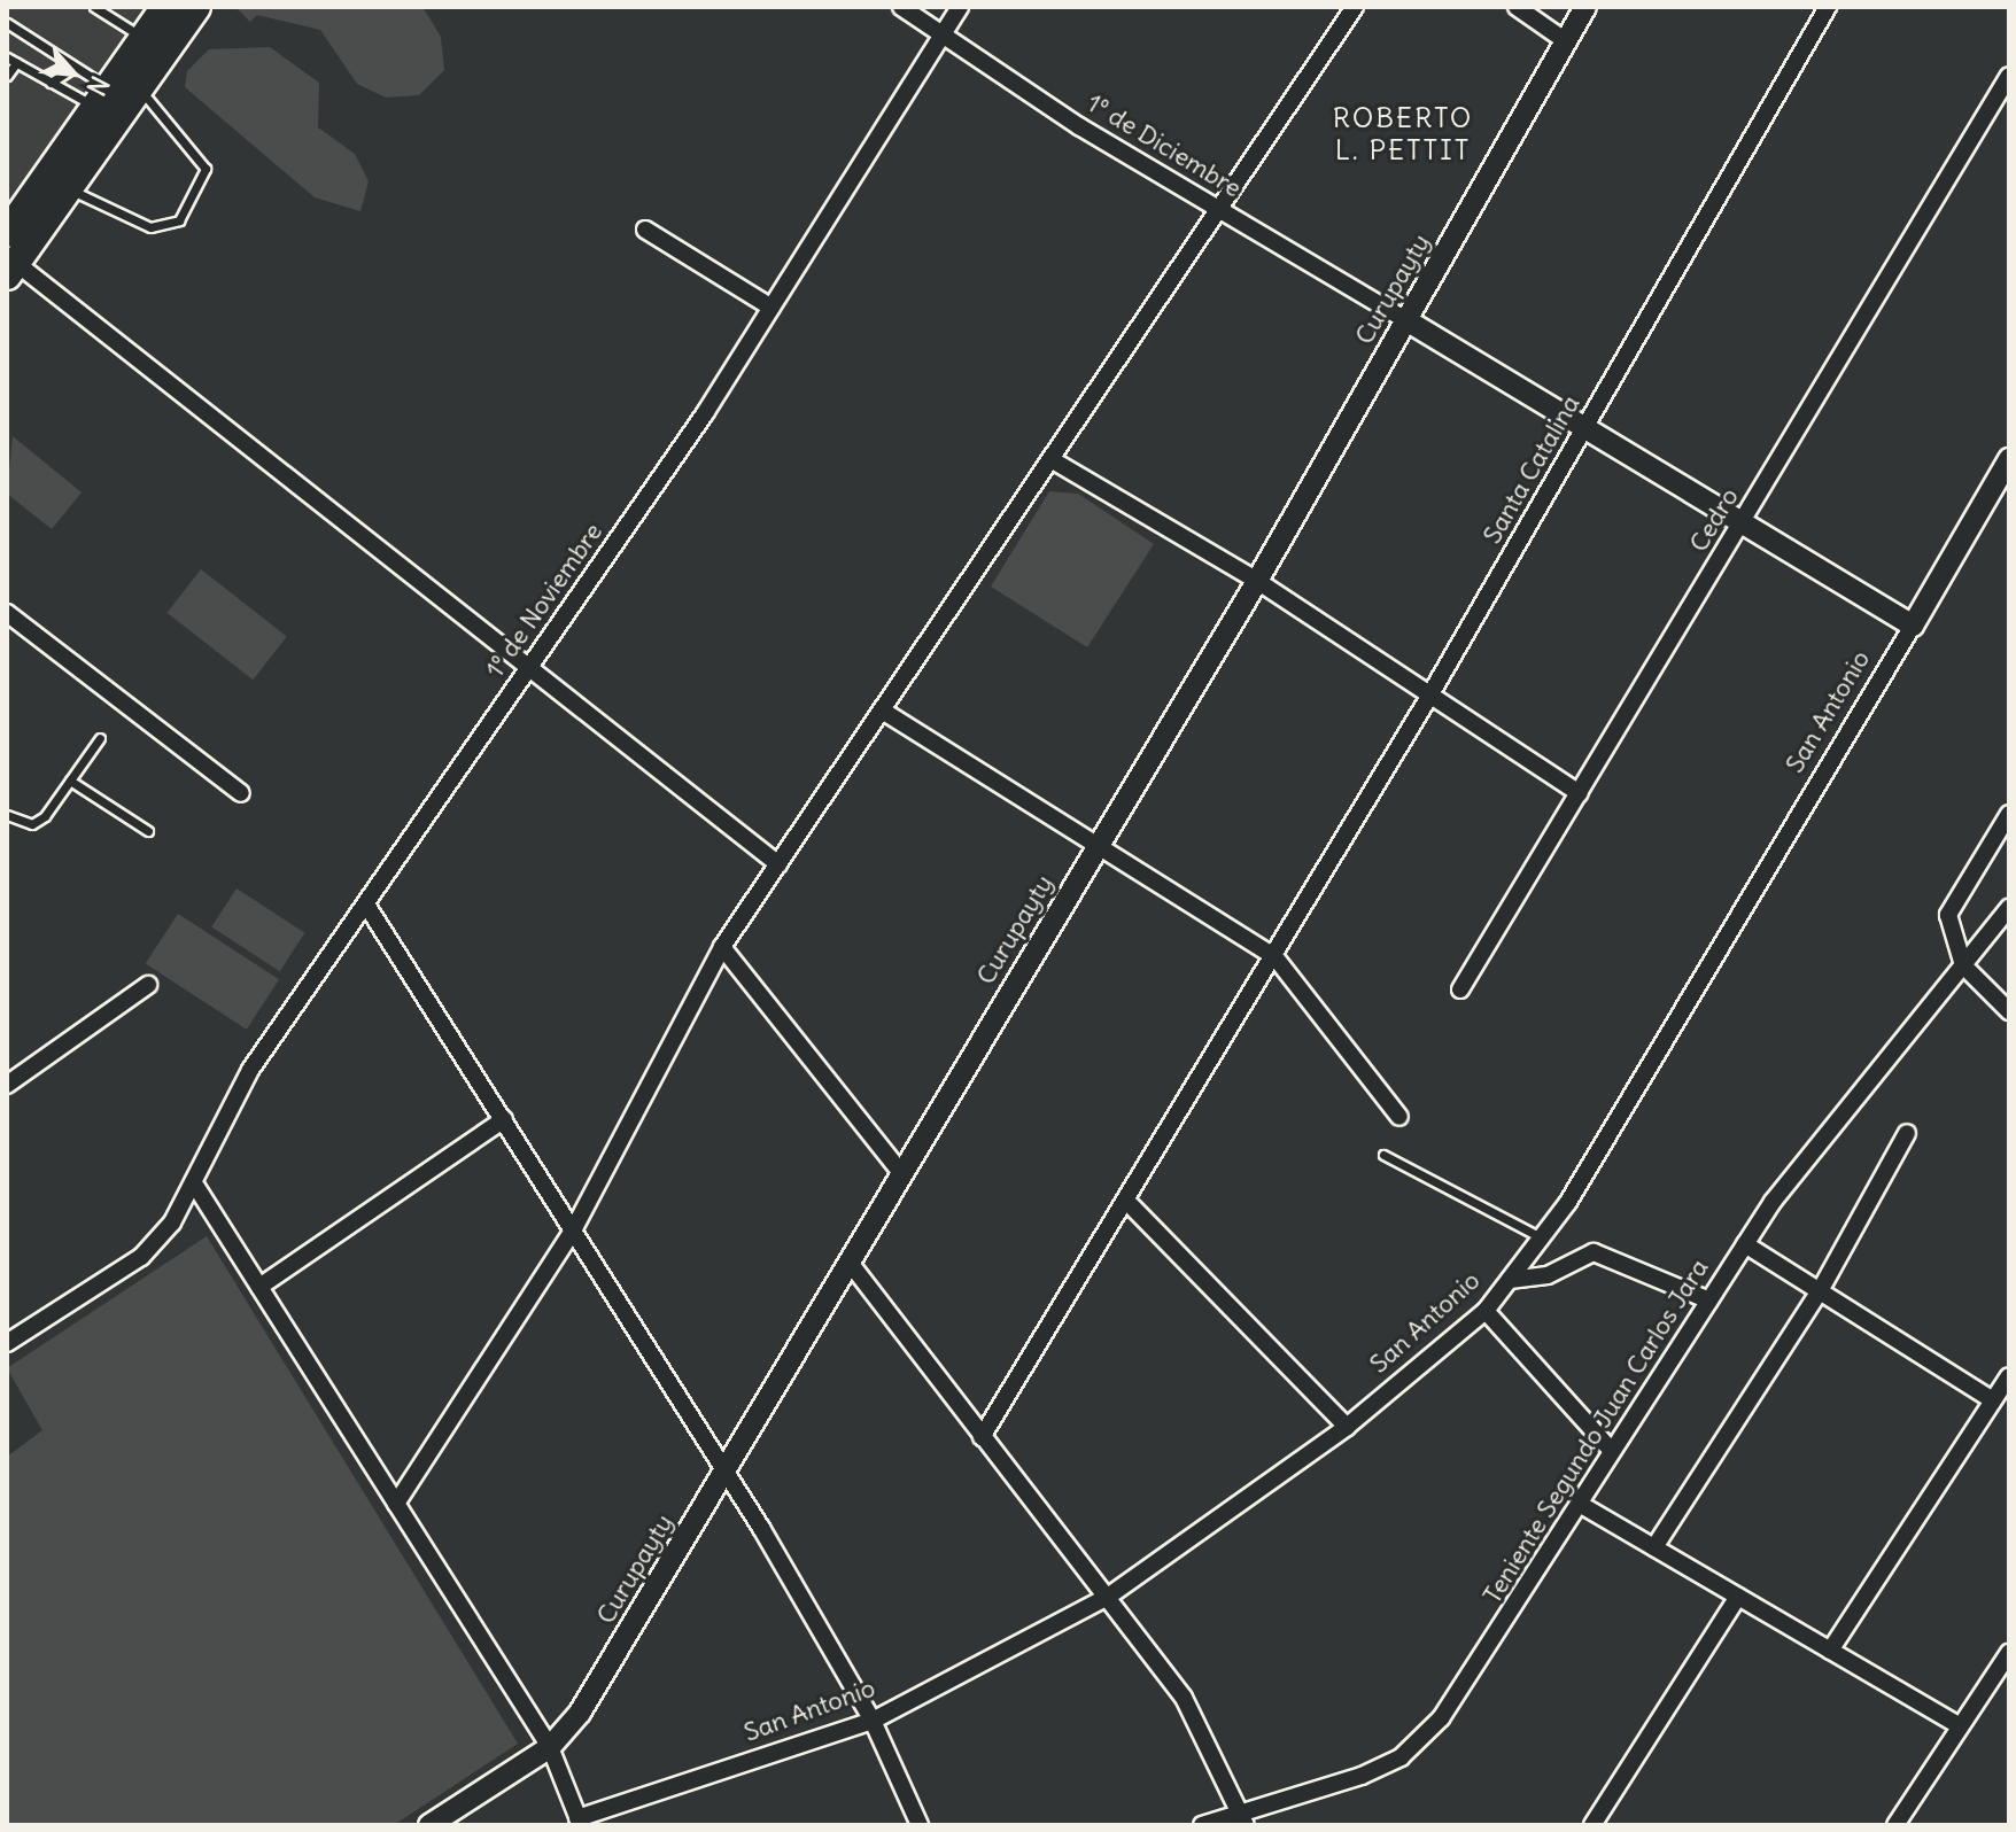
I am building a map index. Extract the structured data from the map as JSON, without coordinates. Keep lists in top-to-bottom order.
{
  "streets": {
    "street": [
      "1º de Diciembre",
      "Curupayty",
      "Santa Catalina",
      "Cedro",
      "1º de Noviembre",
      "San Antonio",
      "Teniente Segundo Juan Carlos Jara"
    ]
  },
  "crossings": [
    ["1º de Diciembre", "Curupayty"],
    ["1º de Diciembre", "1º de Noviembre"]
  ],
  "districts": ["ROBERTO L. PETTIT"],
  "north": "bottom right"
}
